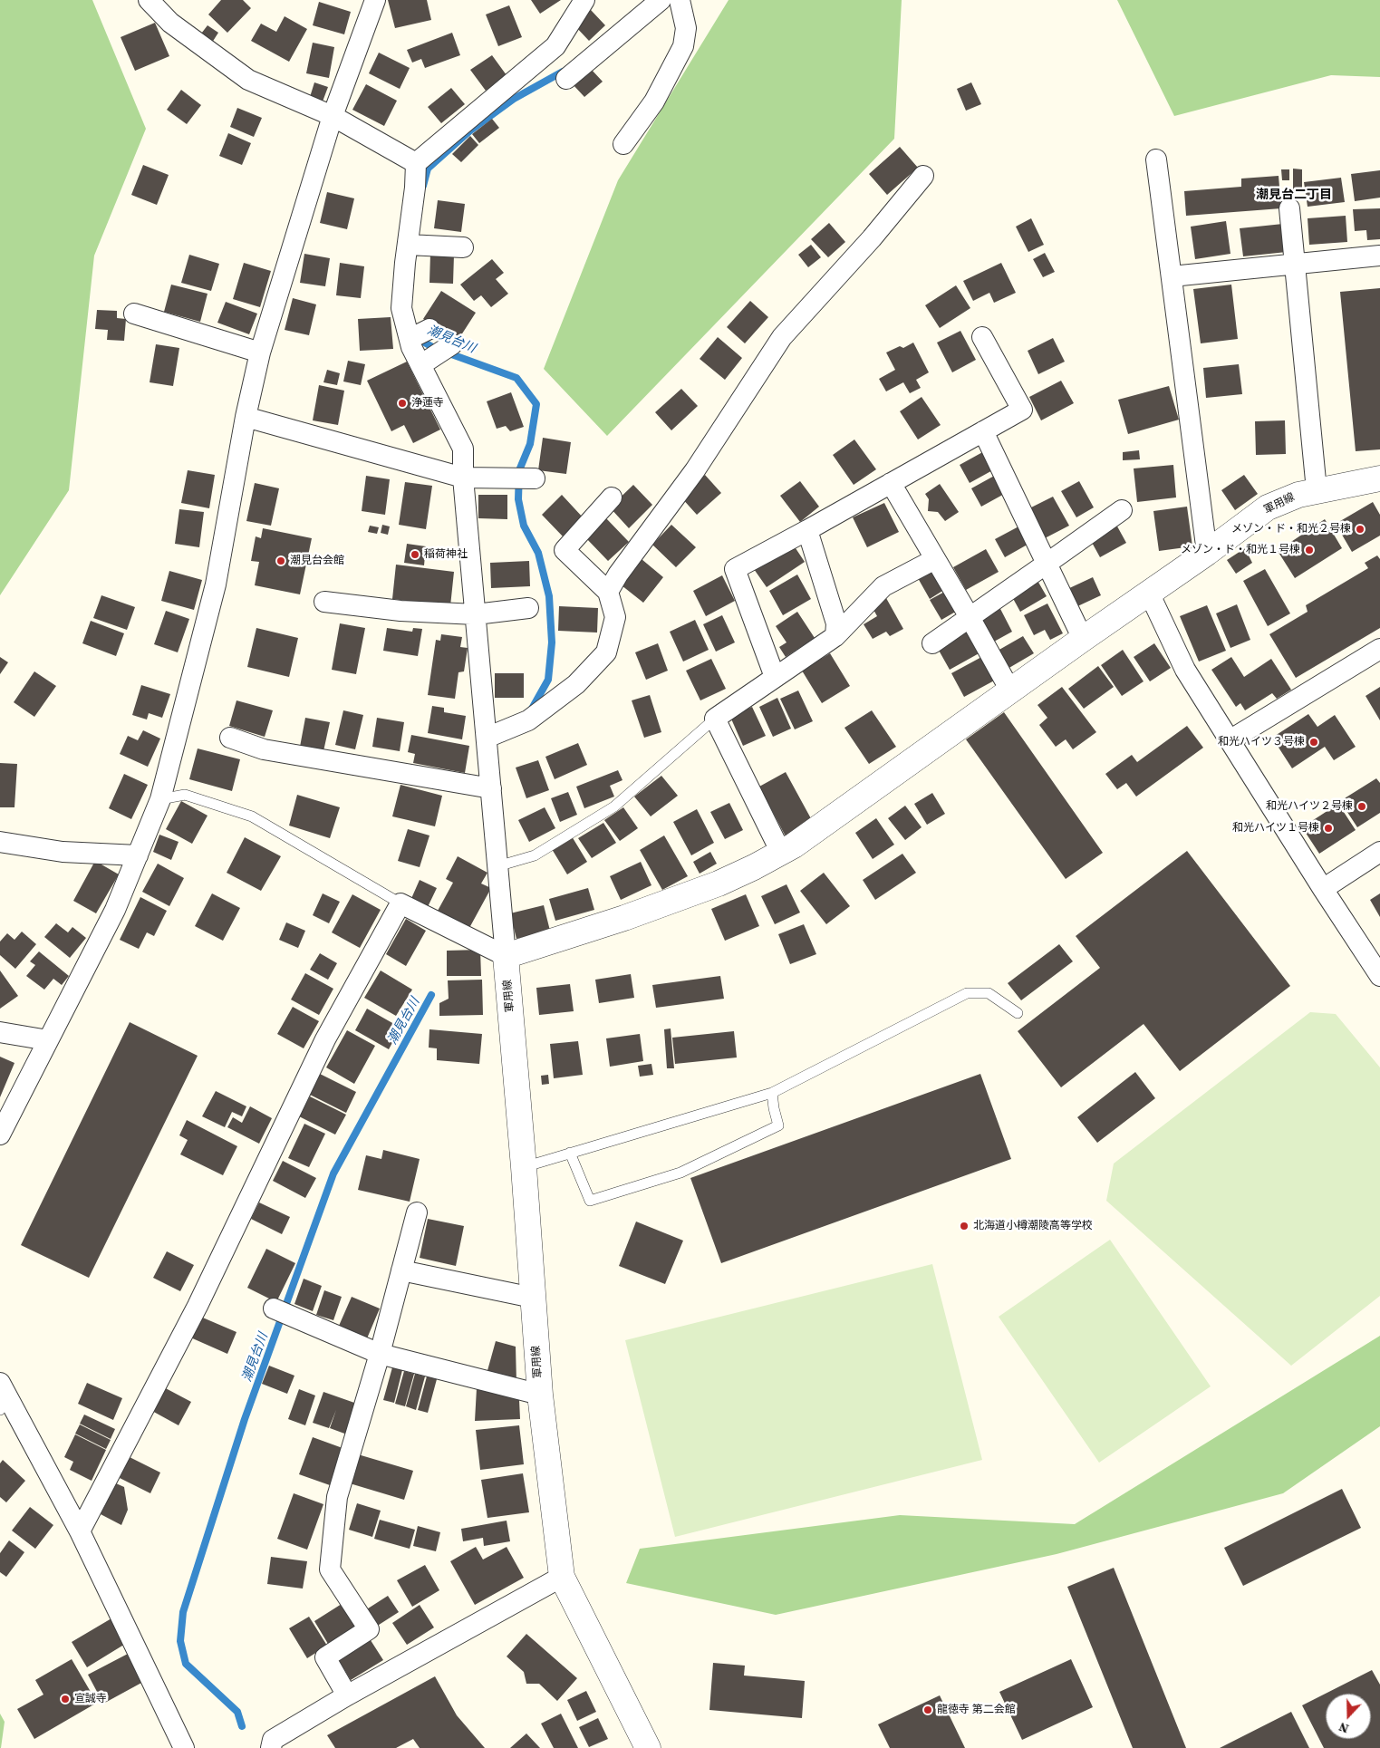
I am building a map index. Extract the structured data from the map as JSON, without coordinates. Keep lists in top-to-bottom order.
{
  "streets": {
    "street": ["軍用線"]
  },
  "districts": ["潮見台二丁目"],
  "water": ["潮見台川"],
  "places": [
    "浄蓮寺",
    "メゾン・ド・和光２号棟",
    "メゾン・ド・和光１号棟",
    "稲荷神社",
    "潮見台会館",
    "和光ハイツ３号棟",
    "和光ハイツ２号棟",
    "和光ハイツ１号棟",
    "北海道小樽潮陵高等学校",
    "宣誠寺",
    "龍徳寺 第二会館"
  ],
  "north": "bottom"
}
